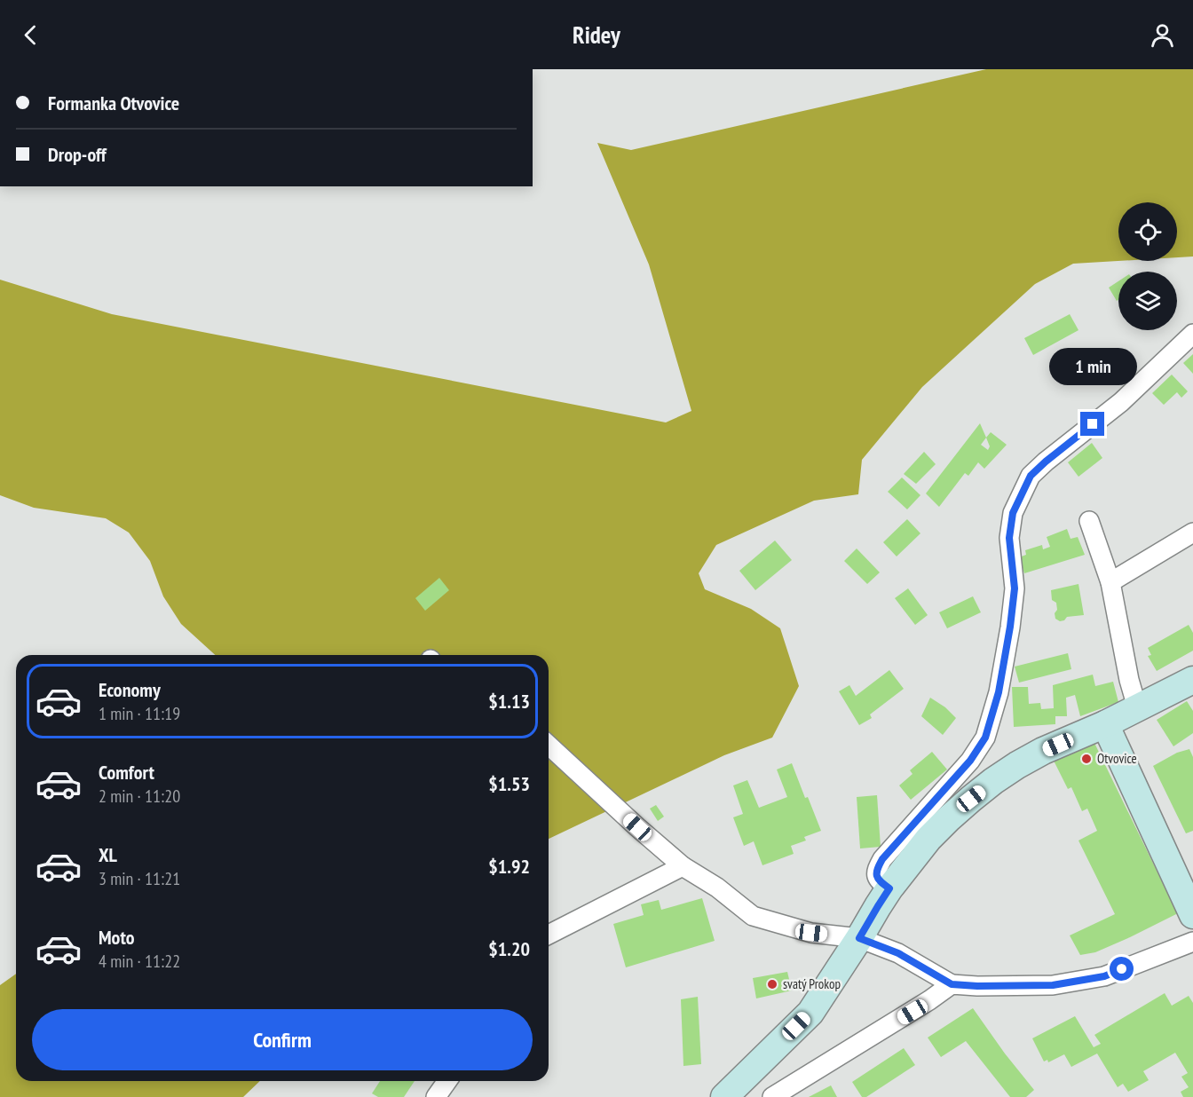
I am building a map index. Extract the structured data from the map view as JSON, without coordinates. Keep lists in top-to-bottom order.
{
  "places": ["Otvovice", "svatý Prokop"],
  "page": {
    "header": "Ridey",
    "banner": ["Formanka Otvovice", "Drop-off"],
    "bubble": "1 min",
    "list": [
      {
        "name": "Economy",
        "note": "1 min · 11:19",
        "value": "$1.13"
      },
      {
        "name": "Comfort",
        "note": "2 min · 11:20",
        "value": "$1.53"
      },
      {
        "name": "XL",
        "note": "3 min · 11:21",
        "value": "$1.92"
      },
      {
        "name": "Moto",
        "note": "4 min · 11:22",
        "value": "$1.20"
      }
    ],
    "buttons": "Confirm"
  }
}
